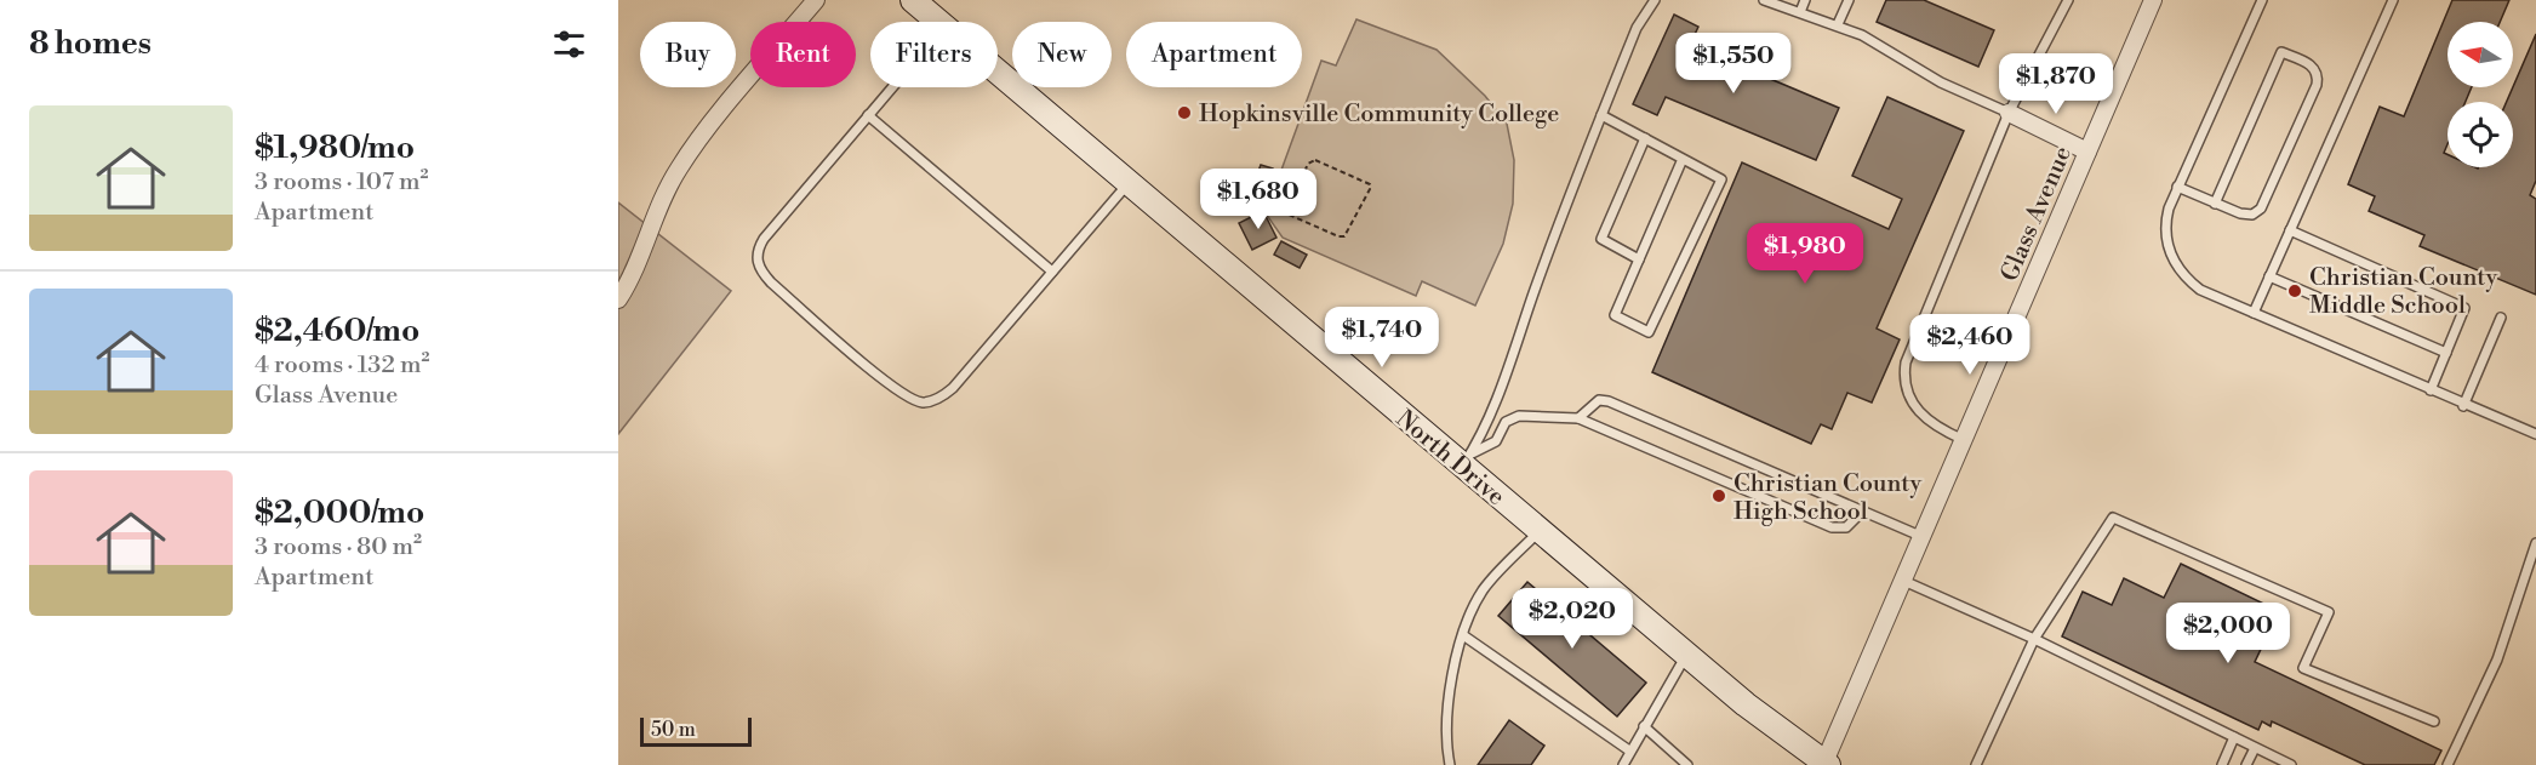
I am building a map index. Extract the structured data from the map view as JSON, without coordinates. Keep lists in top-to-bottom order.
{
  "streets": {
    "main road": ["North Drive"],
    "street": ["Glass Avenue"]
  },
  "crossings": [
    ["Glass Avenue", "North Drive"]
  ],
  "places": ["Hopkinsville Community College", "Christian County Middle School", "Christian County High School"],
  "scale_bar": "50 m",
  "north": "left",
  "page": {
    "heading": "8 homes",
    "chip": [
      "Buy",
      "Rent",
      "Filters",
      "New",
      "Apartment"
    ],
    "price": [
      "$1,550",
      "$1,870",
      "$1,680",
      "$1,980",
      "$1,740",
      "$2,460",
      "$2,020",
      "$2,000"
    ],
    "list": [
      {
        "name": "$1,980/mo",
        "note": "3 rooms · 107 m² · Apartment"
      },
      {
        "name": "$2,460/mo",
        "note": "4 rooms · 132 m² · Glass Avenue"
      },
      {
        "name": "$2,000/mo",
        "note": "3 rooms · 80 m² · Apartment"
      }
    ],
    "scale": "50 m"
  }
}
